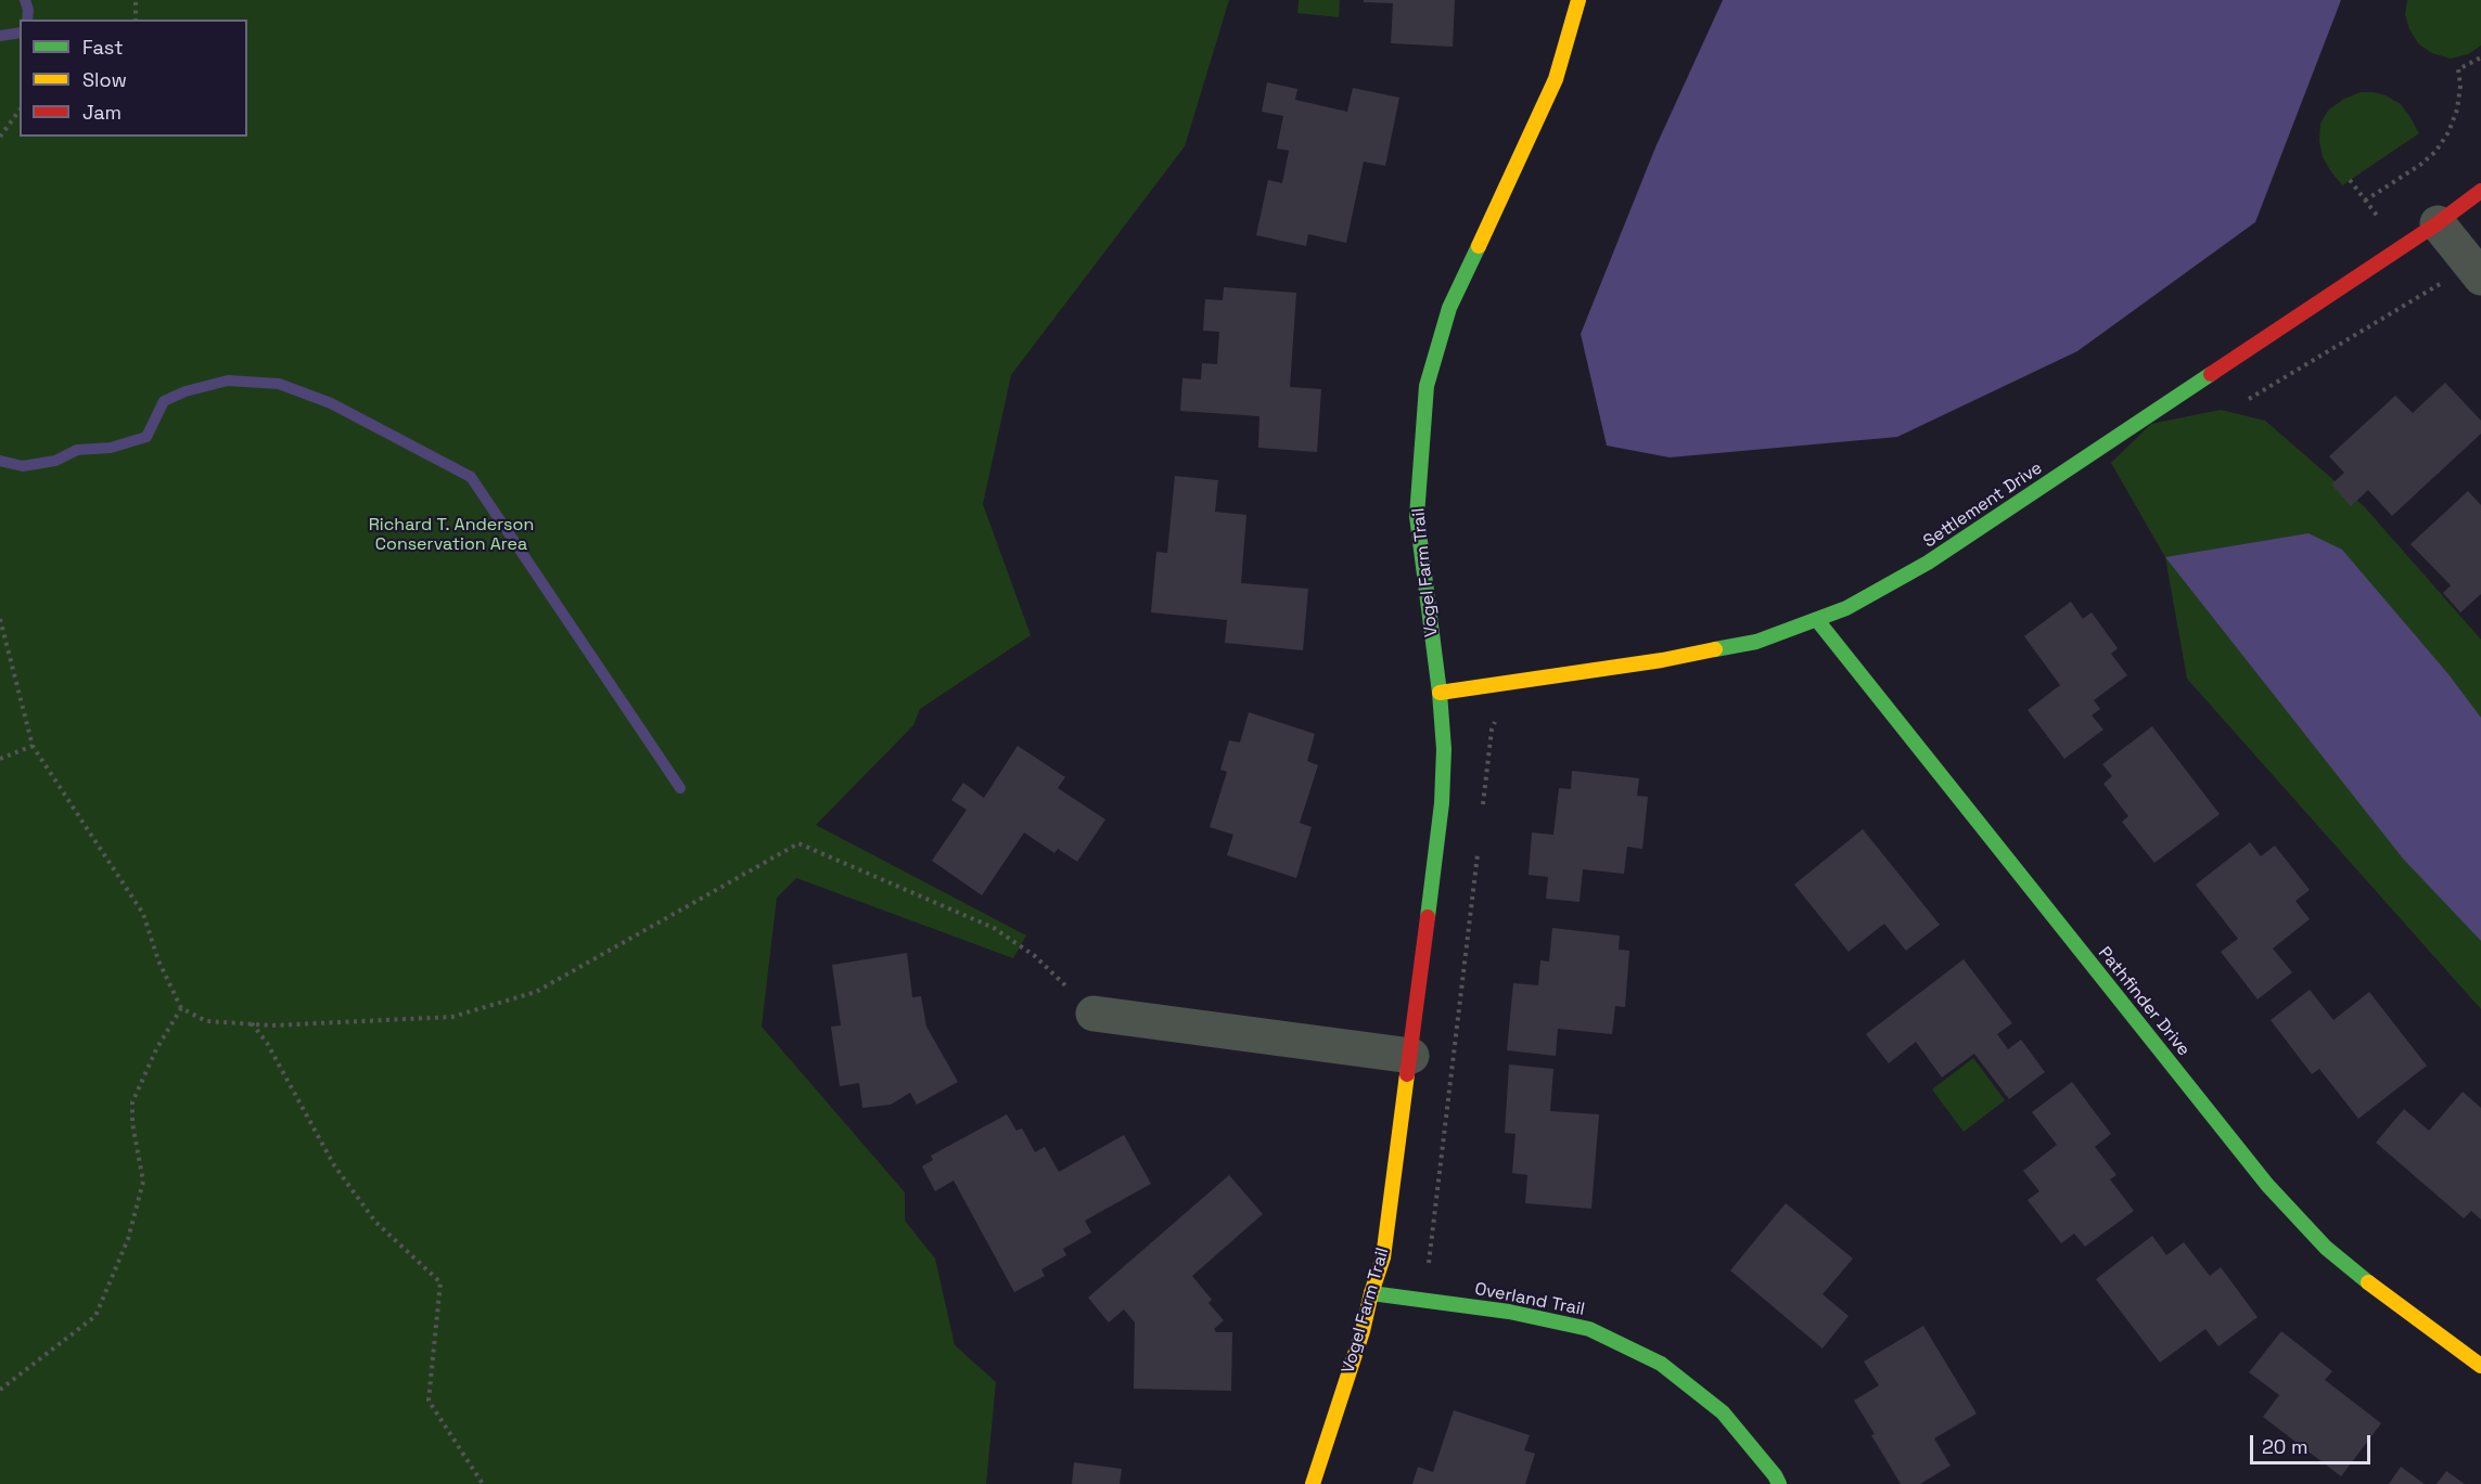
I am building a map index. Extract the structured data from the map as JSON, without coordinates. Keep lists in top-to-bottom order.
{
  "streets": {
    "street": [
      "Settlement Drive",
      "Vogel Farm Trail",
      "Pathfinder Drive",
      "Overland Trail"
    ]
  },
  "crossings": [
    ["Settlement Drive", "Vogel Farm Trail"],
    ["Settlement Drive", "Pathfinder Drive"],
    ["Vogel Farm Trail", "Overland Trail"]
  ],
  "parks": ["Richard T. Anderson Conservation Area"],
  "legend": ["Fast", "Slow", "Jam"],
  "scale_bar": "20 m"
}
